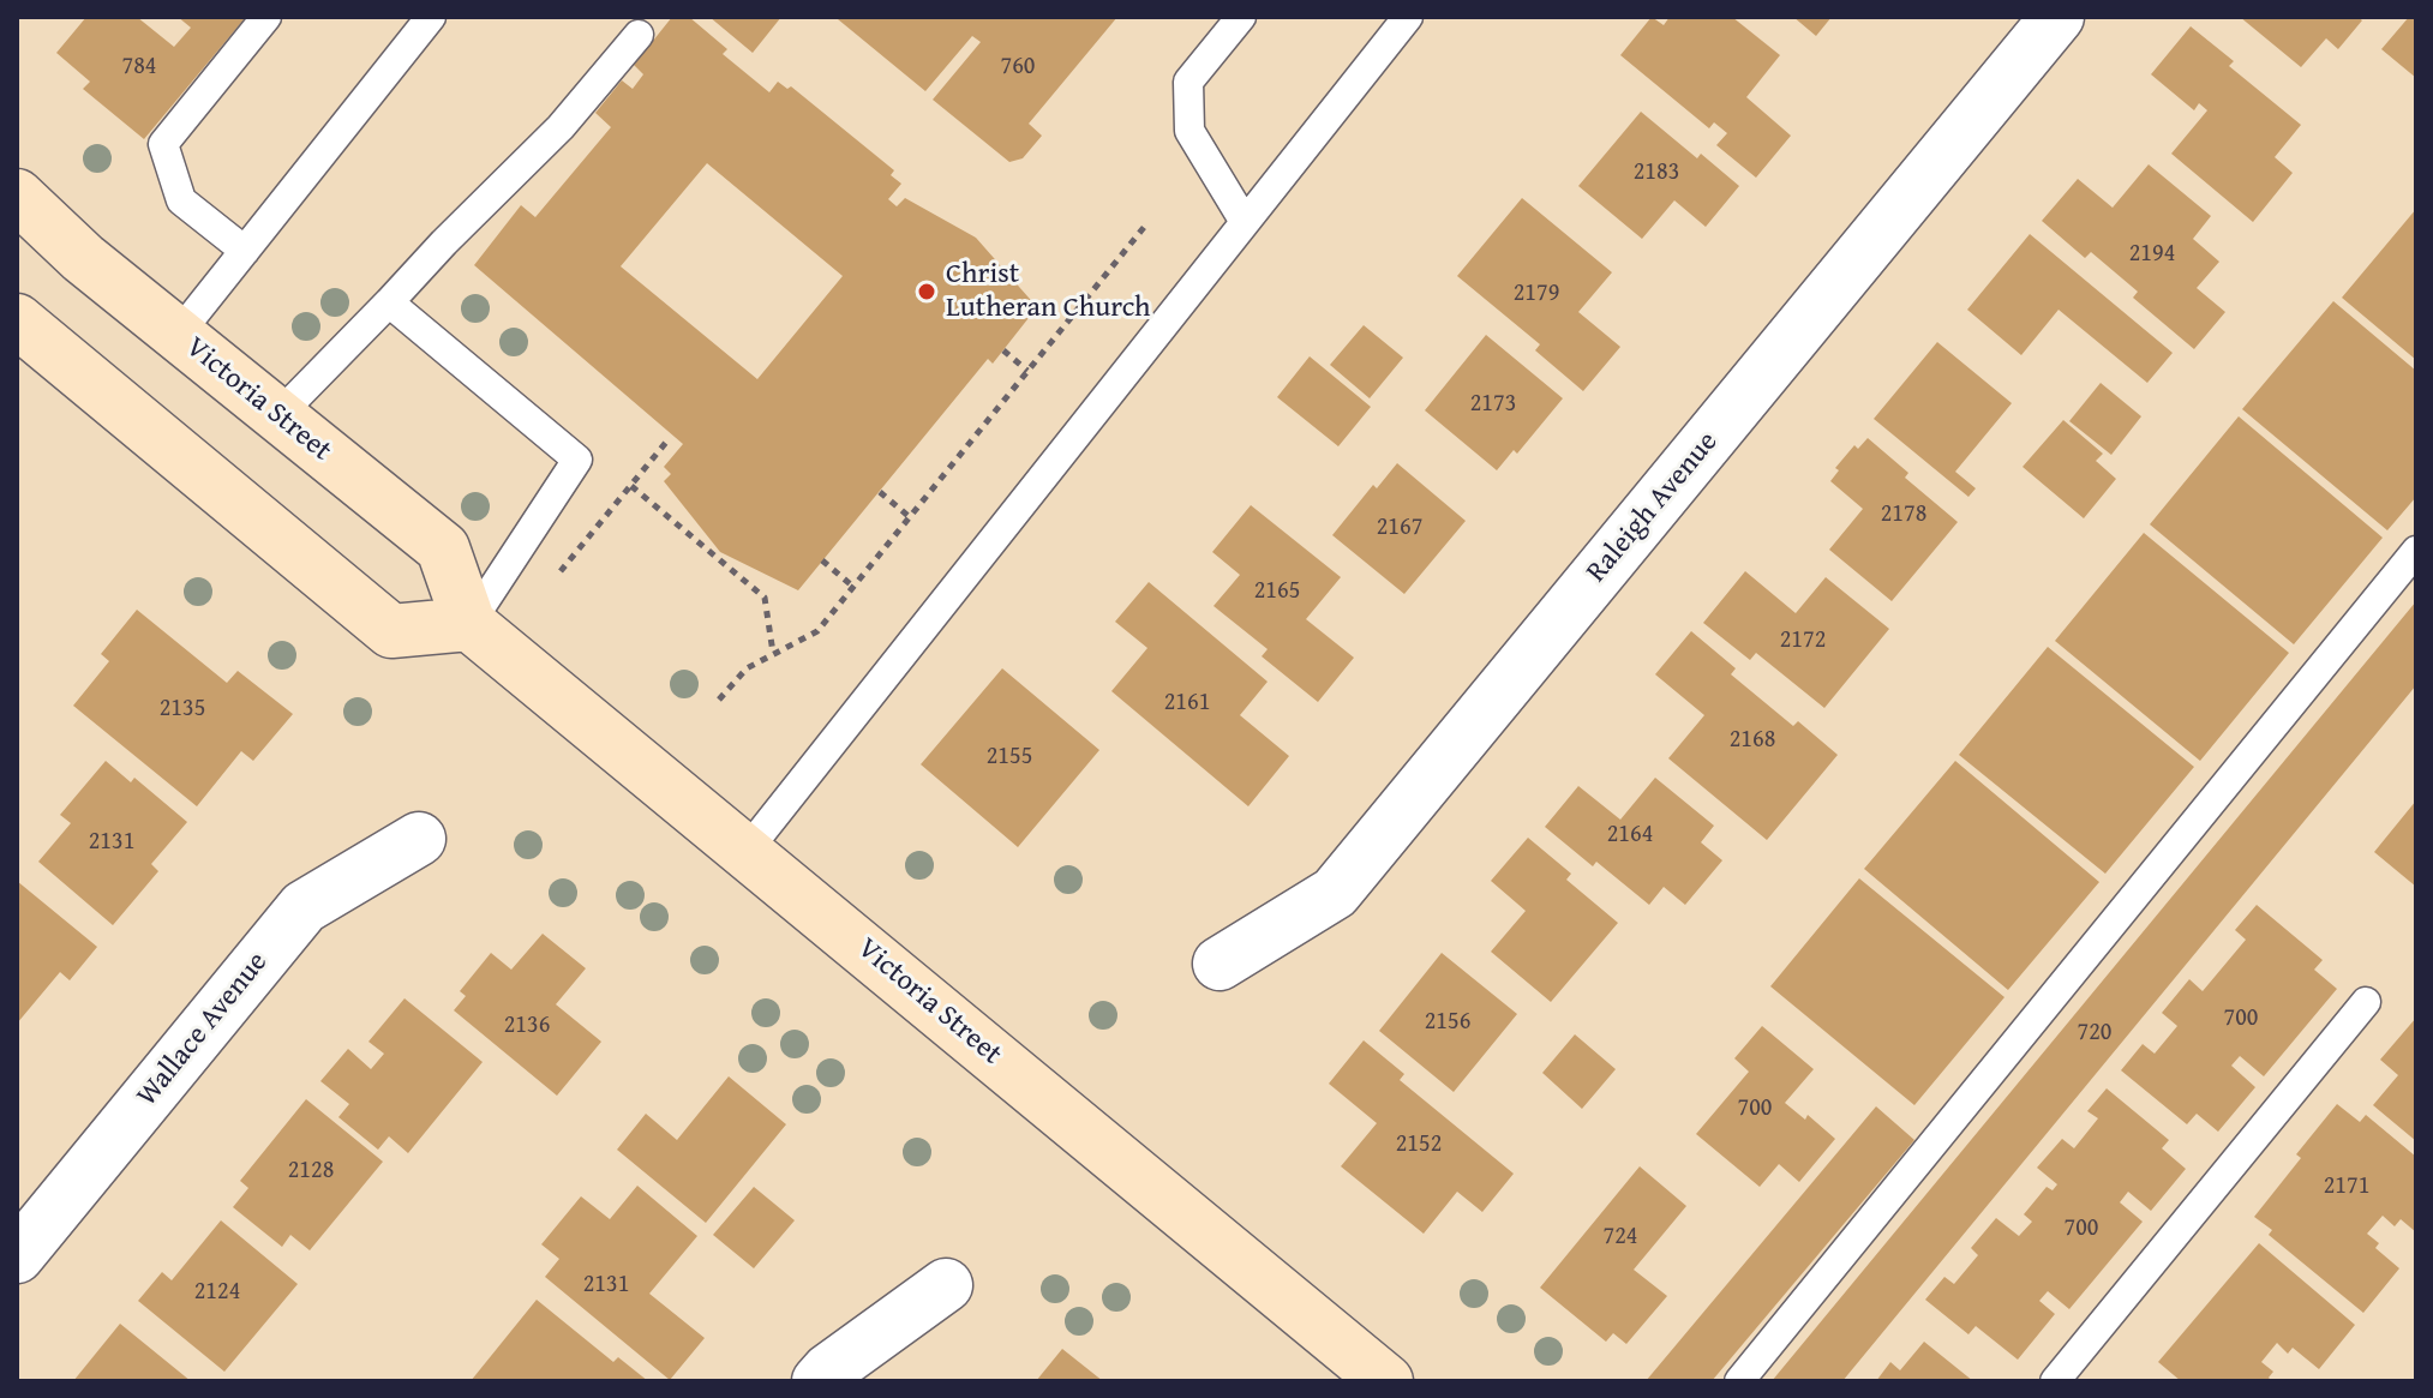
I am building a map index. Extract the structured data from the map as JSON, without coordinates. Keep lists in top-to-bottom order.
{
  "streets": {
    "main road": ["Victoria Street"],
    "street": ["Raleigh Avenue", "Wallace Avenue"]
  },
  "places": ["Christ Lutheran Church"],
  "house_numbers": [
    "784",
    "760",
    "2183",
    "2194",
    "2179",
    "2173",
    "2178",
    "2167",
    "2165",
    "2172",
    "2161",
    "2135",
    "2168",
    "2155",
    "2164",
    "2131",
    "700",
    "2156",
    "2136",
    "720",
    "700",
    "2152",
    "2128",
    "2171",
    "700",
    "724",
    "2131",
    "2124"
  ]
}
